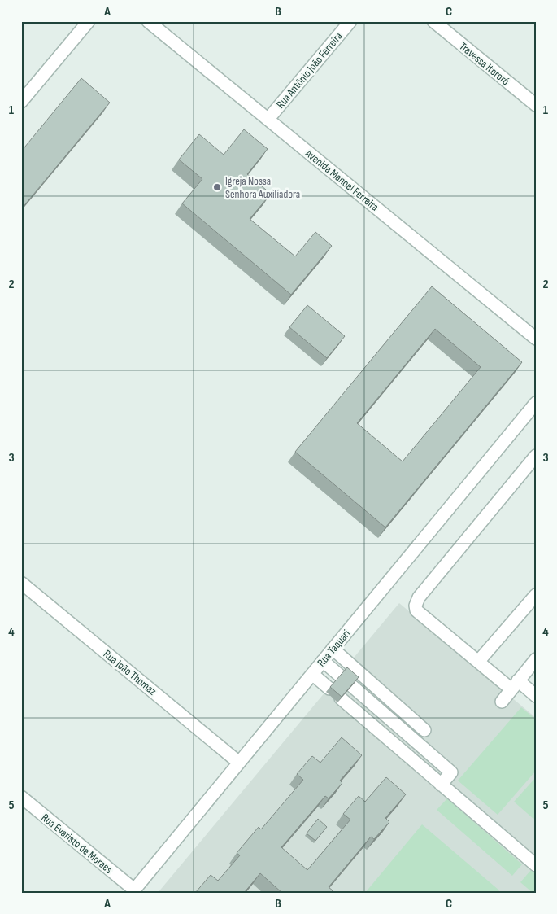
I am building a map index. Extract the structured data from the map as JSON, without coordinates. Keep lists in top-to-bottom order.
{
  "streets": {
    "street": [
      "Travessa Itororó",
      "Rua Antônio João Ferreira",
      "Avenida Manoel Ferreira",
      "Rua Taquari",
      "Rua João Thomaz",
      "Rua Evaristo de Moraes"
    ]
  },
  "crossings": [
    ["Rua Antônio João Ferreira", "Avenida Manoel Ferreira"],
    ["Rua Taquari", "Rua João Thomaz"],
    ["Rua Taquari", "Rua Evaristo de Moraes"]
  ],
  "places": ["Igreja Nossa Senhora Auxiliadora"],
  "grid": {
    "columns": ["A", "B", "C"],
    "rows": [
      "1",
      "2",
      "3",
      "4",
      "5"
    ]
  }
}
